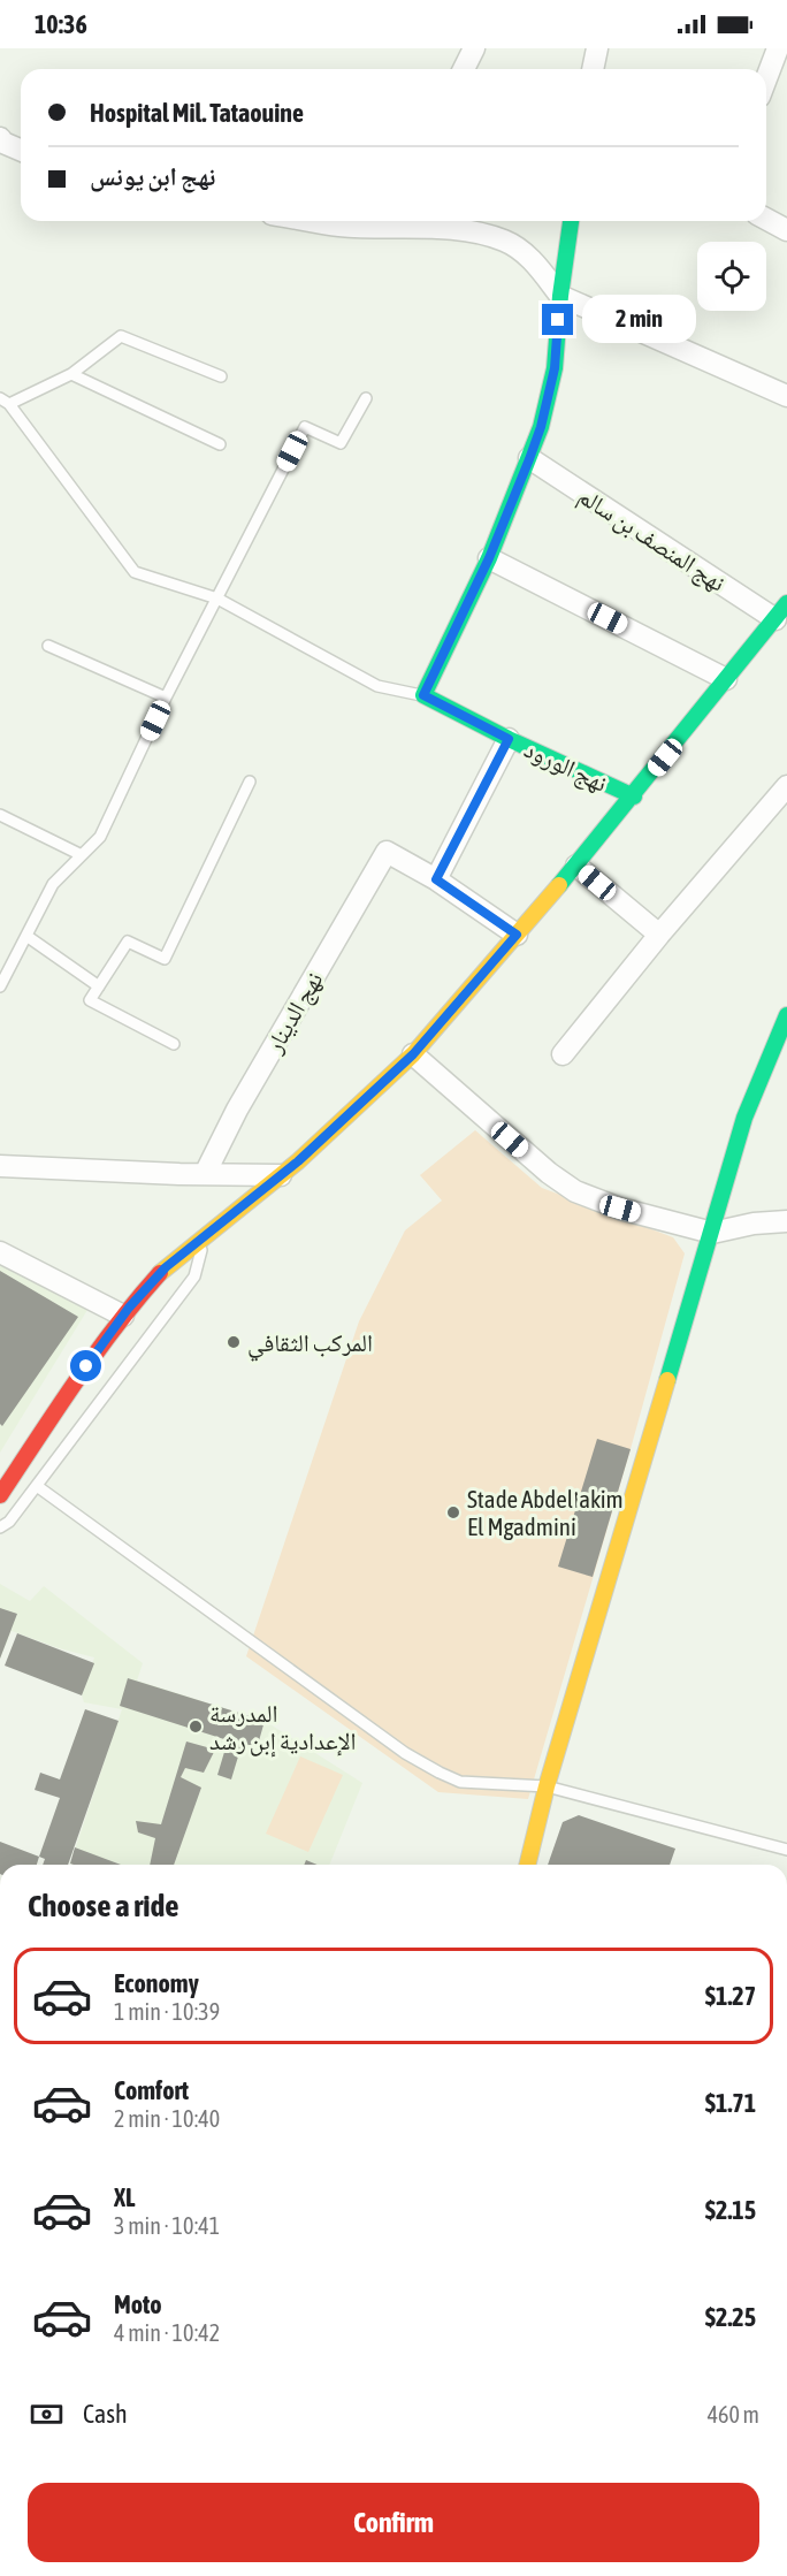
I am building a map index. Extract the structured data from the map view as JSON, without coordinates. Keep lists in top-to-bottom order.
{
  "streets": {
    "street": ["نهج المنصف بن سالم", "نهج الورود", "نهج الدينار"]
  },
  "places": ["المركب الثقافي", "Stade Abdelاakim El Mgadmini", "المدرسة الإعدادية إبن رشد"],
  "page": {
    "status": "10:36",
    "banner": ["Hospital Mil. Tataouine", "نهج ابن يونس"],
    "bubble": "2 min",
    "heading": "Choose a ride",
    "list": [
      {
        "name": "Economy",
        "note": "1 min · 10:39",
        "value": "$1.27"
      },
      {
        "name": "Comfort",
        "note": "2 min · 10:40",
        "value": "$1.71"
      },
      {
        "name": "XL",
        "note": "3 min · 10:41",
        "value": "$2.15"
      },
      {
        "name": "Moto",
        "note": "4 min · 10:42",
        "value": "$2.25"
      }
    ],
    "pay": ["Cash", "460 m"],
    "buttons": "Confirm"
  }
}
